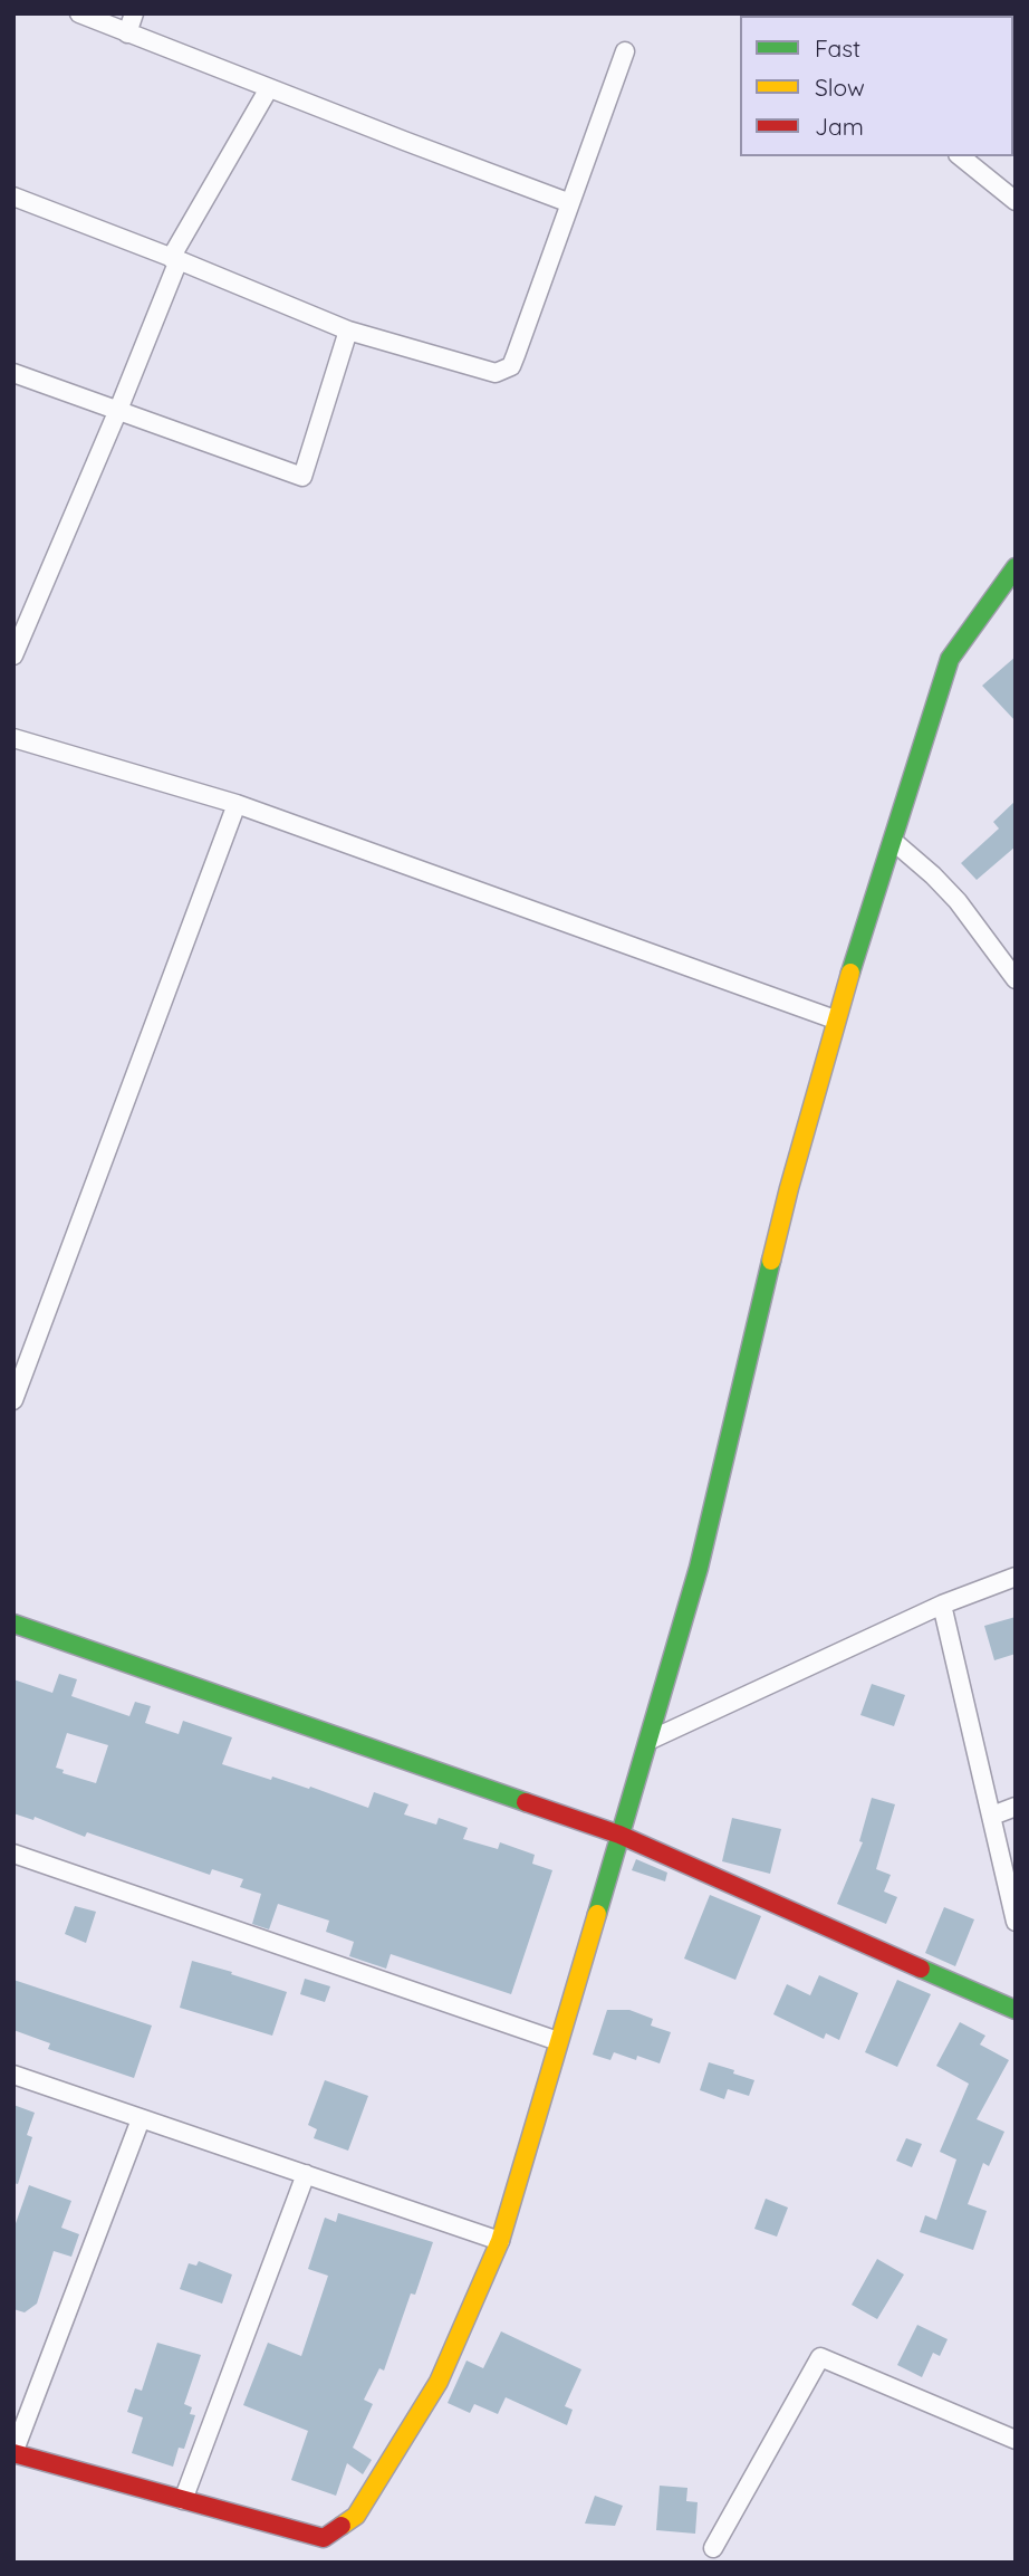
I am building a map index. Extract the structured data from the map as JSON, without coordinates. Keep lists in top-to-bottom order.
{
  "legend": ["Fast", "Slow", "Jam"]
}
